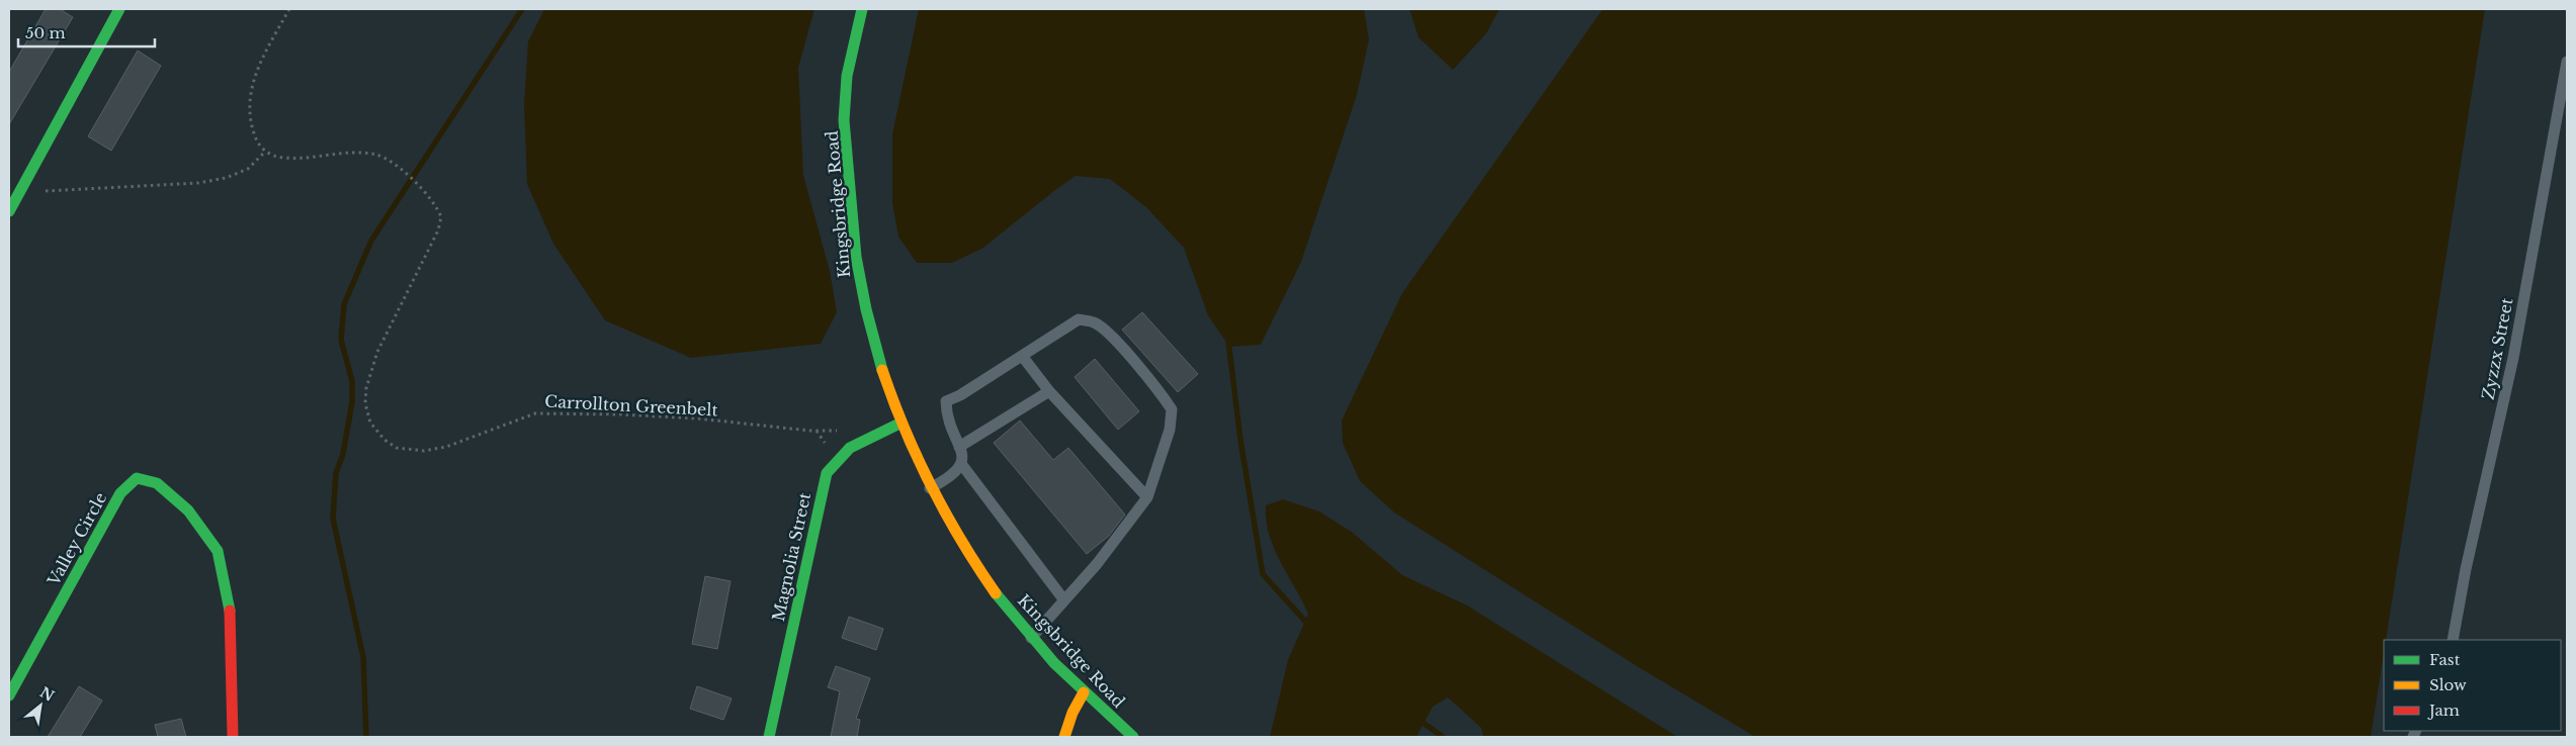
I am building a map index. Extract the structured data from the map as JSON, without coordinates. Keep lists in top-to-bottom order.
{
  "streets": {
    "street": ["Kingsbridge Road", "Valley Circle", "Magnolia Street"],
    "lane": ["Zyzzx Street"],
    "path": ["Carrollton Greenbelt"]
  },
  "crossings": [
    ["Kingsbridge Road", "Magnolia Street"]
  ],
  "legend": ["Fast", "Slow", "Jam"],
  "scale_bar": "50 m",
  "north": "top right"
}
